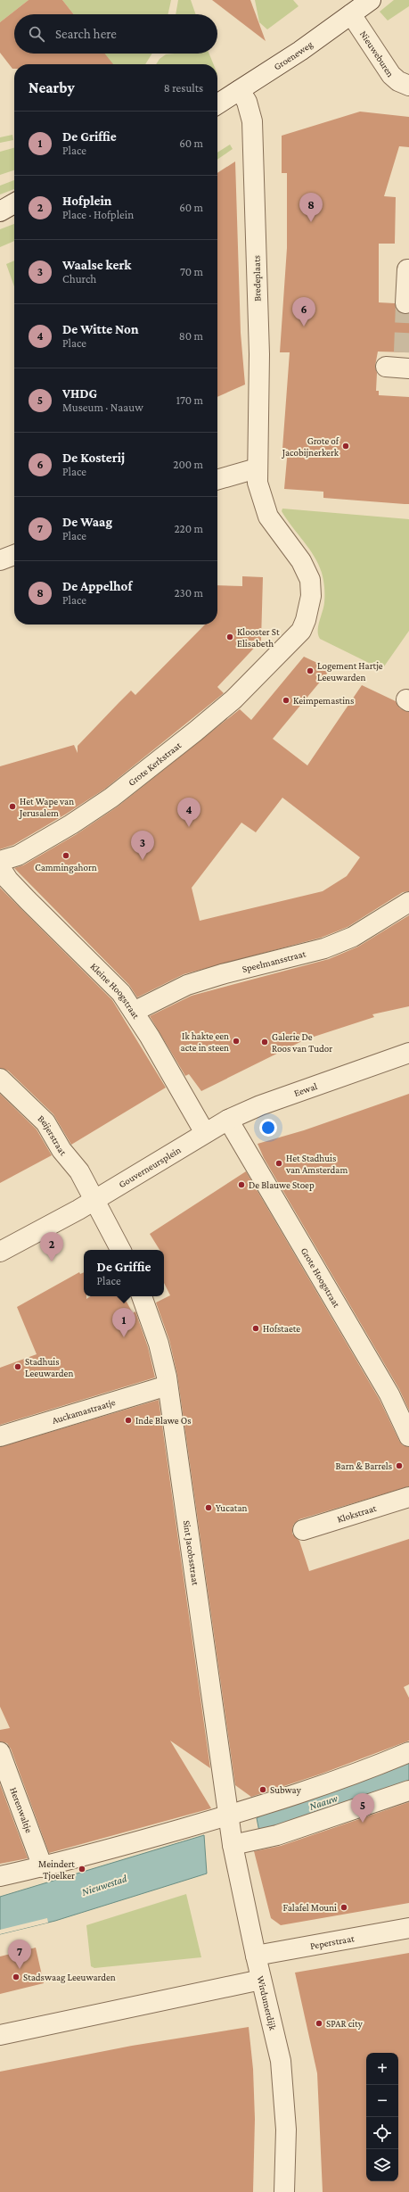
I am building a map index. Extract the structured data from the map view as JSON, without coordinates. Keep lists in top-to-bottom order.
{
  "streets": {
    "street": [
      "Nieuweburen",
      "Groeneweg",
      "Bredeplaats",
      "Grote Kerkstraat",
      "Speelmansstraat",
      "Kleine Hoogstraat",
      "Eewal",
      "Beijerstraat",
      "Gouverneursplein",
      "Grote Hoogstraat",
      "Auckamastraatje",
      "Klokstraat",
      "Sint Jacobsstraat",
      "Herenwaltje",
      "Peperstraat",
      "Wirdumerdijk"
    ]
  },
  "crossings": [
    ["Nieuweburen", "Groeneweg"],
    ["Groeneweg", "Bredeplaats"],
    ["Bredeplaats", "Grote Kerkstraat"],
    ["Speelmansstraat", "Kleine Hoogstraat"],
    ["Kleine Hoogstraat", "Eewal"],
    ["Kleine Hoogstraat", "Gouverneursplein"],
    ["Eewal", "Gouverneursplein"],
    ["Eewal", "Grote Hoogstraat"],
    ["Beijerstraat", "Gouverneursplein"],
    ["Auckamastraatje", "Sint Jacobsstraat"],
    ["Sint Jacobsstraat", "Wirdumerdijk"],
    ["Peperstraat", "Wirdumerdijk"]
  ],
  "water": ["Naauw", "Nieuwestad"],
  "places": [
    "Grote of Jacobijnerkerk",
    "Klooster St Elisabeth",
    "Logement Hartje Leeuwarden",
    "Keimpemastins",
    "Het Wape van Jerusalem",
    "Cammingahorn",
    "Ik hakte een acte in steen",
    "Galerie De Roos van Tudor",
    "Het Stadhuis van Amsterdam",
    "De Blauwe Stoep",
    "Hofstaete",
    "Stadhuis Leeuwarden",
    "Inde Blawe Os",
    "Barn & Barrels",
    "Yucatan",
    "Subway",
    "Meindert Tjoelker",
    "Falafel Mouni",
    "Stadswaag Leeuwarden",
    "SPAR city"
  ],
  "page": {
    "search": "Search here",
    "heading": ["Nearby", "8 results"],
    "list": [
      {
        "mark": "1",
        "name": "De Griffie",
        "note": "Place",
        "value": "60 m"
      },
      {
        "mark": "2",
        "name": "Hofplein",
        "note": "Place · Hofplein",
        "value": "60 m"
      },
      {
        "mark": "3",
        "name": "Waalse kerk",
        "note": "Church",
        "value": "70 m"
      },
      {
        "mark": "4",
        "name": "De Witte Non",
        "note": "Place",
        "value": "80 m"
      },
      {
        "mark": "5",
        "name": "VHDG",
        "note": "Museum · Naauw",
        "value": "170 m"
      },
      {
        "mark": "6",
        "name": "De Kosterij",
        "note": "Place",
        "value": "200 m"
      },
      {
        "mark": "7",
        "name": "De Waag",
        "note": "Place",
        "value": "220 m"
      },
      {
        "mark": "8",
        "name": "De Appelhof",
        "note": "Place",
        "value": "230 m"
      }
    ],
    "pins": [
      "8",
      "6",
      "4",
      "3",
      "2",
      "1",
      "5",
      "7"
    ],
    "popup": ["De Griffie", "Place"],
    "map_buttons": ["+", "−"]
  }
}
